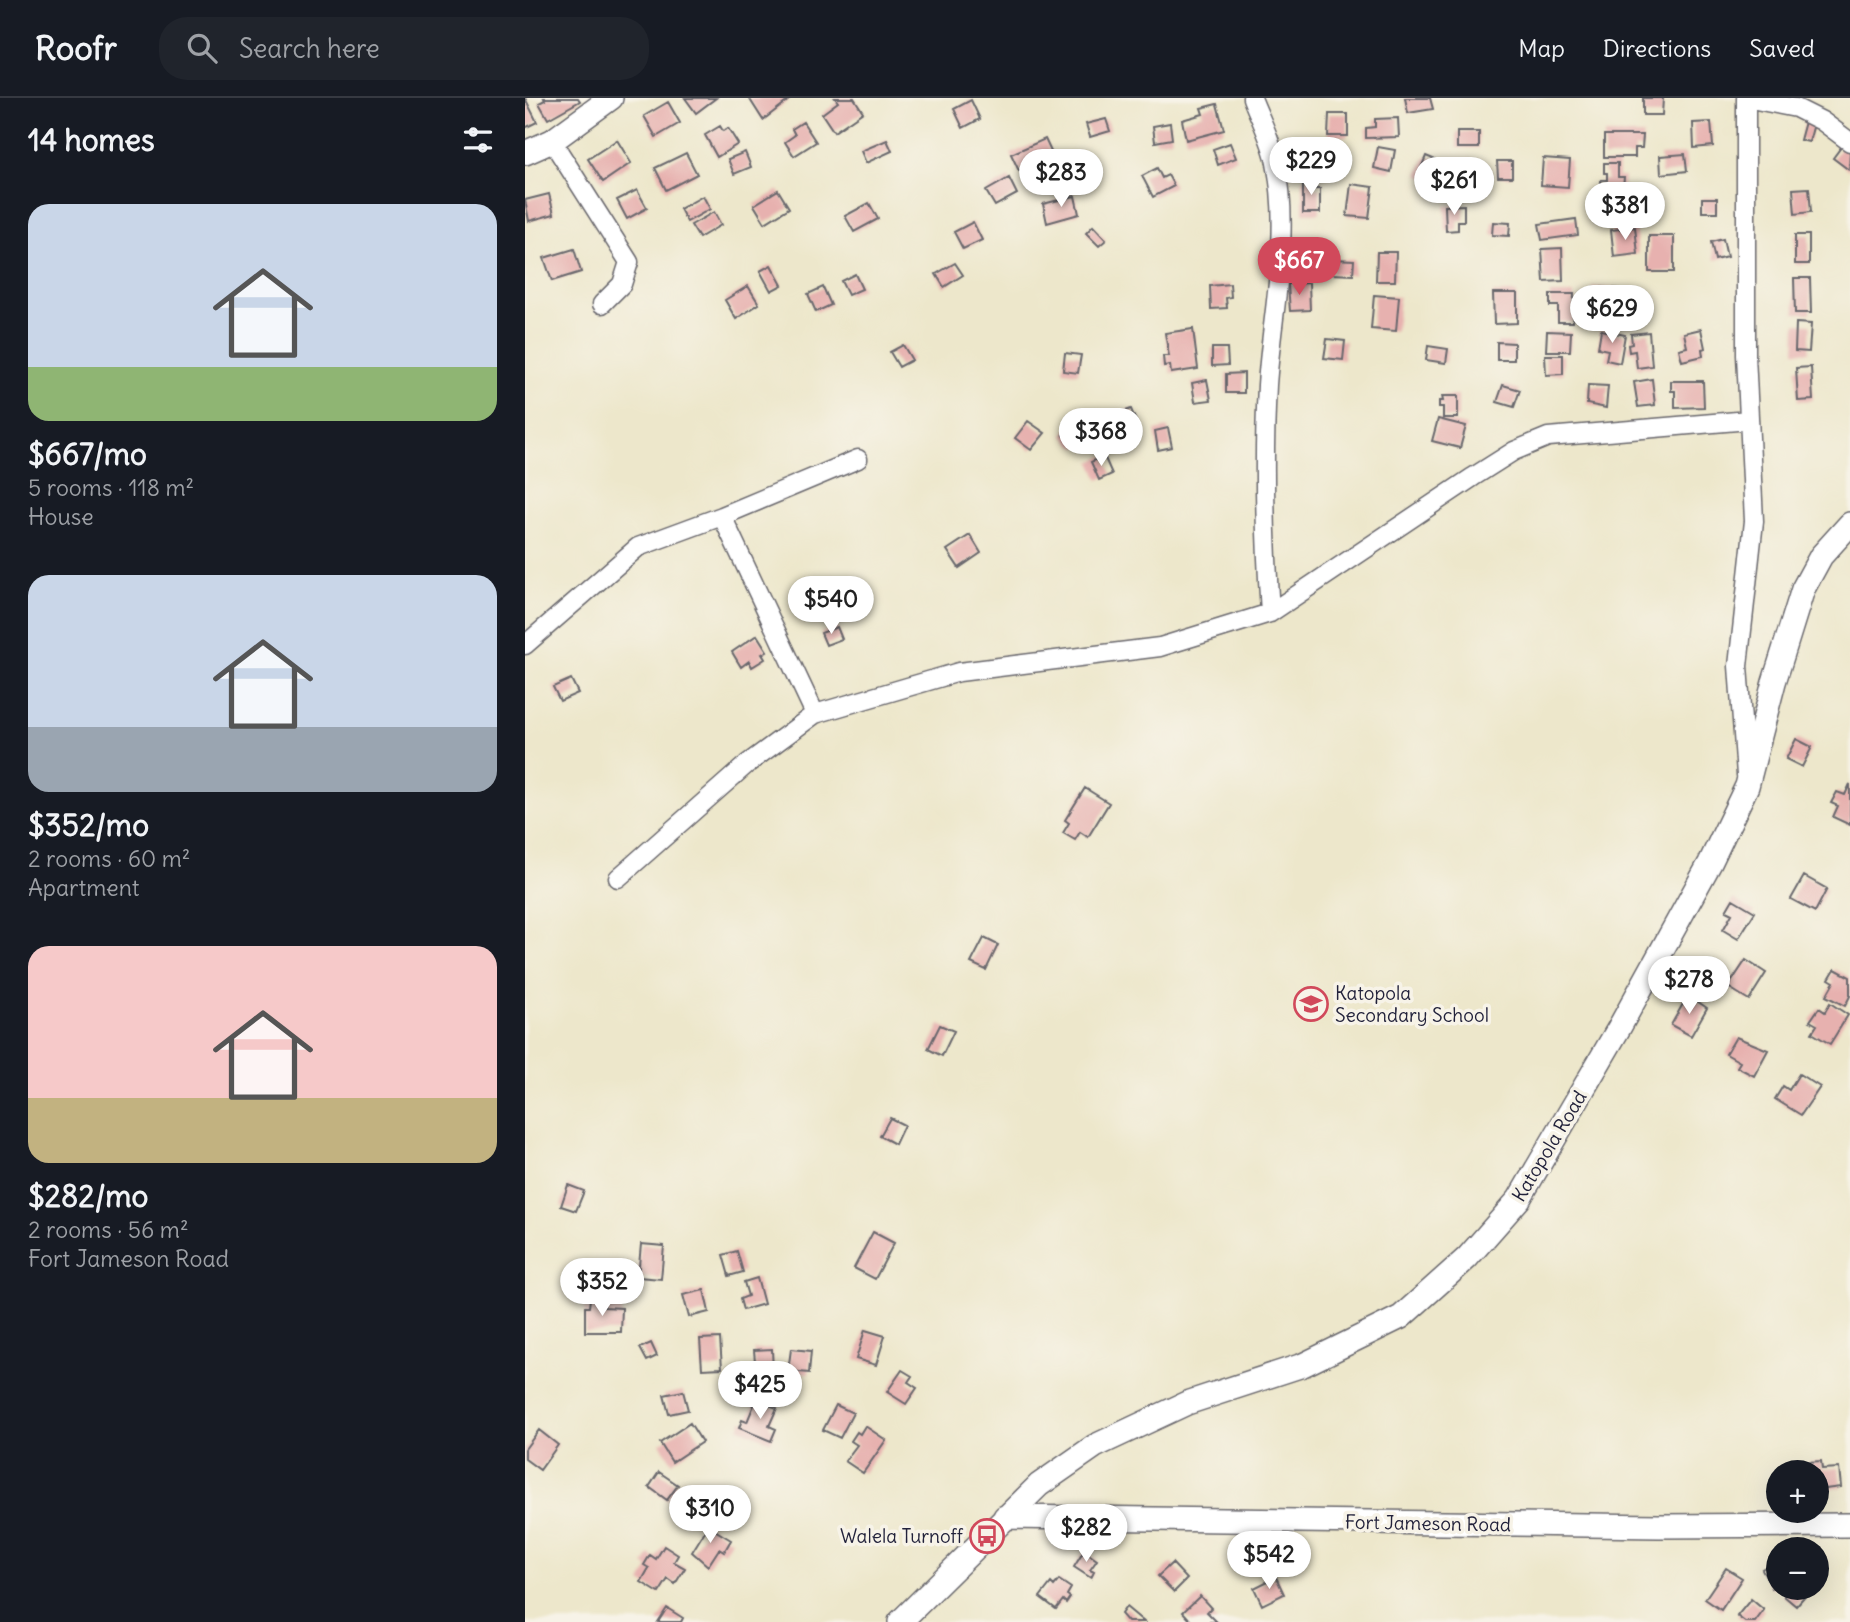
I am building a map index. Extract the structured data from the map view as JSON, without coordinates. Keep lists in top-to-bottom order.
{
  "streets": {
    "street": ["Katopola Road", "Fort Jameson Road"]
  },
  "crossings": [
    ["Katopola Road", "Fort Jameson Road"]
  ],
  "places": {
    "school or university": ["Katopola Secondary School"],
    "bus stop": ["Walela Turnoff"]
  },
  "page": {
    "header": "Roofr",
    "search": "Search here",
    "nav": ["Map", "Directions", "Saved"],
    "heading": "14 homes",
    "price": [
      "$229",
      "$283",
      "$261",
      "$381",
      "$667",
      "$629",
      "$368",
      "$540",
      "$278",
      "$352",
      "$425",
      "$310",
      "$282",
      "$542"
    ],
    "list": [
      {
        "name": "$667/mo",
        "note": "5 rooms · 118 m² · House"
      },
      {
        "name": "$352/mo",
        "note": "2 rooms · 60 m² · Apartment"
      },
      {
        "name": "$282/mo",
        "note": "2 rooms · 56 m² · Fort Jameson Road"
      }
    ],
    "map_buttons": ["+", "−"]
  }
}
